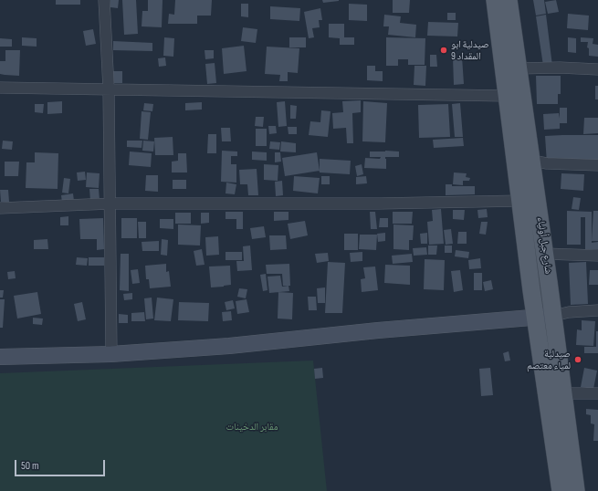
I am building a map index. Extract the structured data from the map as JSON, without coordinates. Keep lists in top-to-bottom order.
{
  "streets": {
    "main road": ["شارع جبل أولياء"]
  },
  "parks": ["مقابر الدخينات"],
  "places": ["صيدلية ابو المقداد 9", "صيدلية لمياء معتصم"],
  "scale_bar": "50 m"
}
